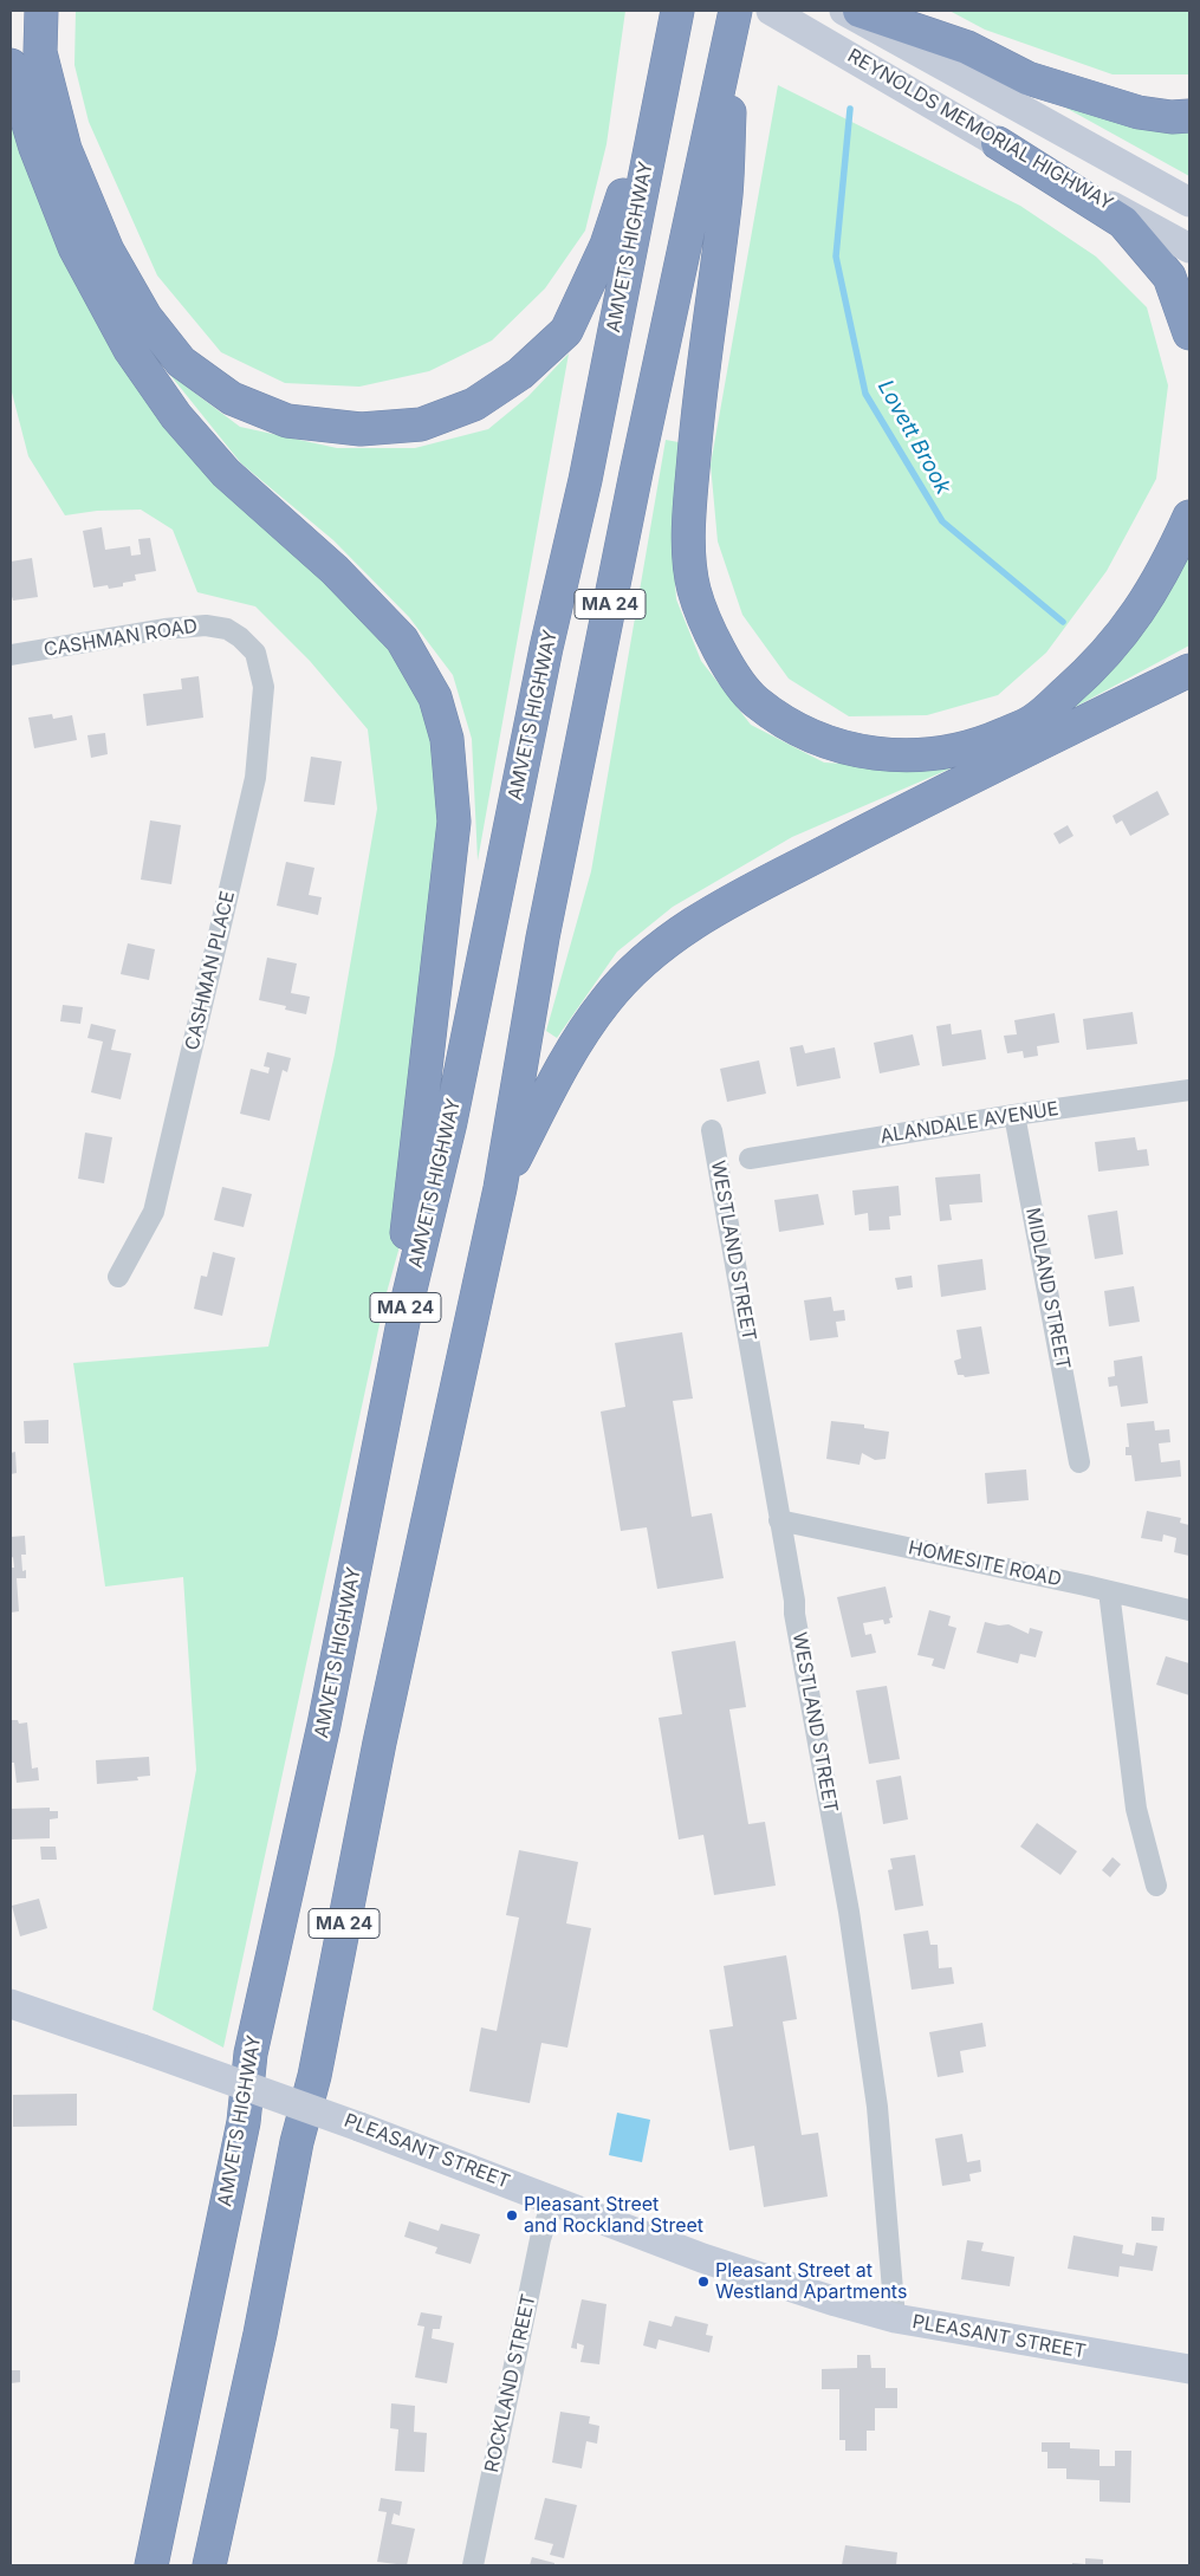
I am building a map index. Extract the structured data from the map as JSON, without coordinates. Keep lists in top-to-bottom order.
{
  "streets": {
    "highway": ["AMVETS HIGHWAY", "MA 24"],
    "main road": ["REYNOLDS MEMORIAL HIGHWAY", "PLEASANT STREET"],
    "street": [
      "CASHMAN ROAD",
      "CASHMAN PLACE",
      "ALANDALE AVENUE",
      "WESTLAND STREET",
      "MIDLAND STREET",
      "HOMESITE ROAD",
      "ROCKLAND STREET"
    ]
  },
  "crossings": [
    ["CASHMAN ROAD", "CASHMAN PLACE"],
    ["ALANDALE AVENUE", "MIDLAND STREET"],
    ["WESTLAND STREET", "HOMESITE ROAD"],
    ["WESTLAND STREET", "PLEASANT STREET"],
    ["PLEASANT STREET", "ROCKLAND STREET"]
  ],
  "water": ["Lovett Brook"],
  "places": ["Pleasant Street and Rockland Street", "Pleasant Street at Westland Apartments"]
}
